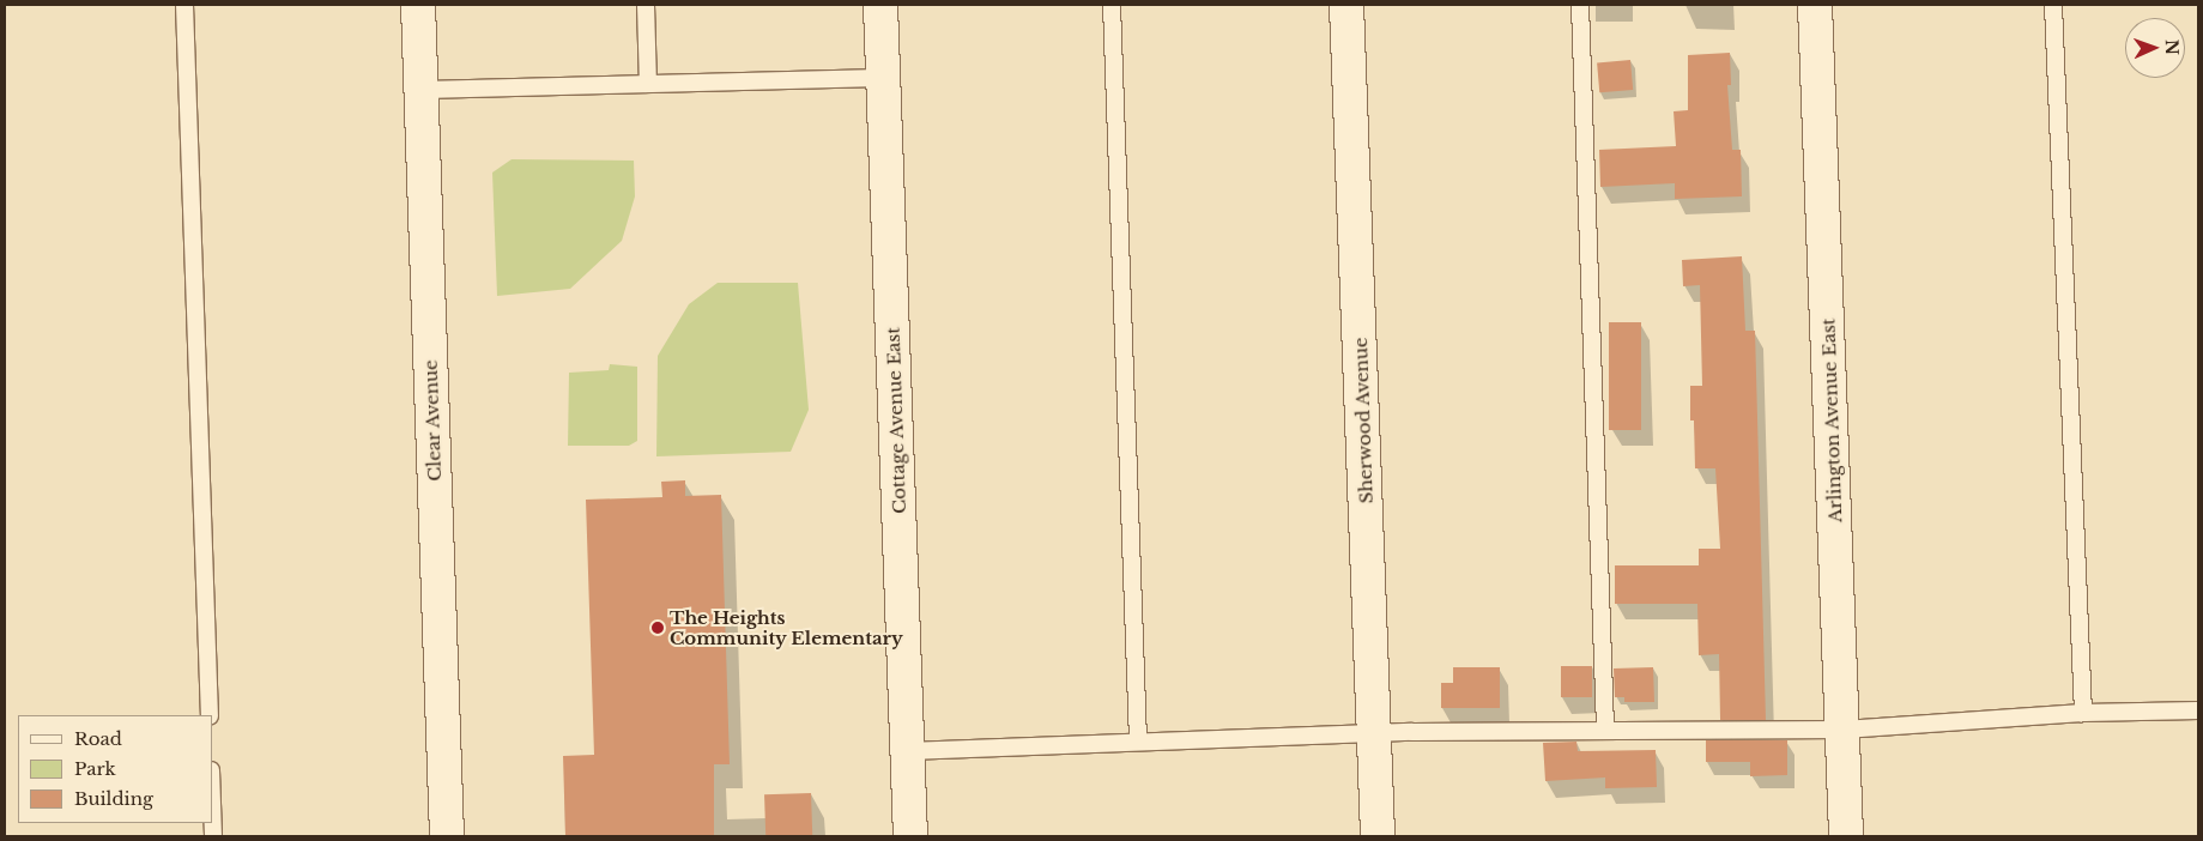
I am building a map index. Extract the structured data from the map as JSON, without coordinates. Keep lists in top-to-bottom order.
{
  "streets": {
    "street": [
      "Clear Avenue",
      "Cottage Avenue East",
      "Sherwood Avenue",
      "Arlington Avenue East"
    ]
  },
  "places": ["The Heights Community Elementary"],
  "legend": ["Road", "Park", "Building"],
  "north": "right"
}
